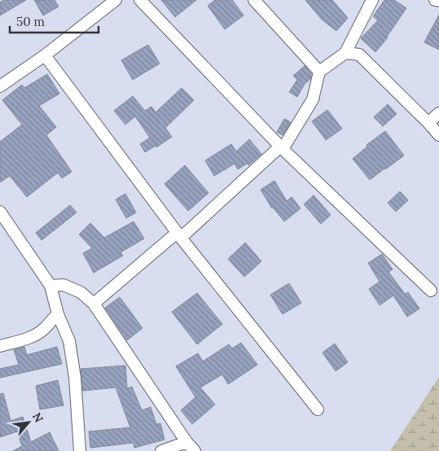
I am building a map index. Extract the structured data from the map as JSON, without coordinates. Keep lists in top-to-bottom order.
{
  "scale_bar": "50 m",
  "north": "top right"
}
